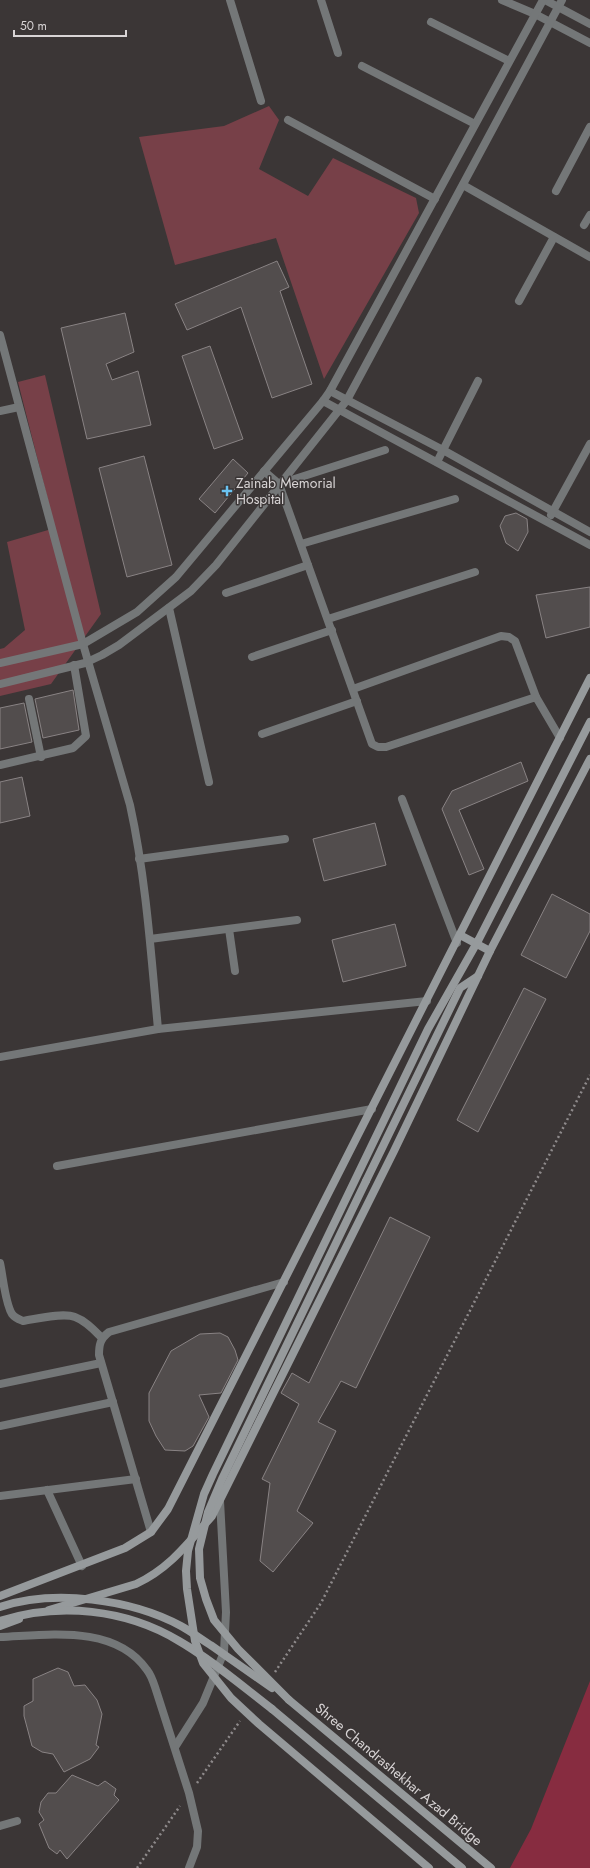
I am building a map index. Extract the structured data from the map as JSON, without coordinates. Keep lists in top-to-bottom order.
{
  "streets": {
    "main road": ["Shree Chandrashekhar Azad Bridge"]
  },
  "places": {
    "health": ["Zainab Memorial Hospital"]
  },
  "scale_bar": "50 m"
}
